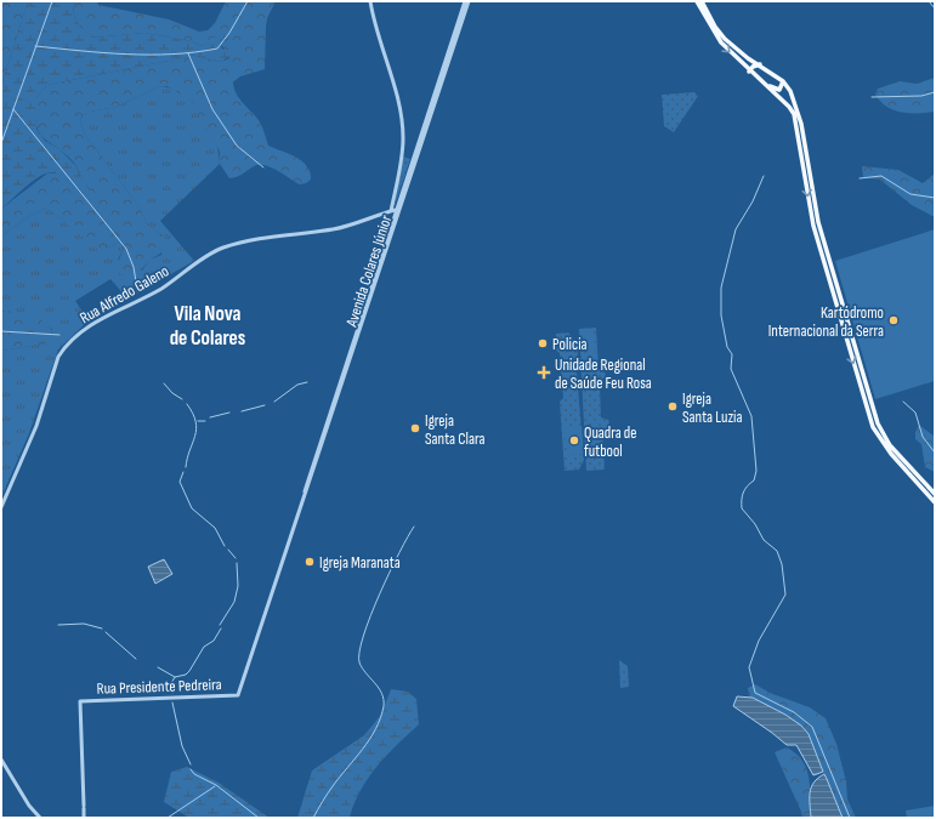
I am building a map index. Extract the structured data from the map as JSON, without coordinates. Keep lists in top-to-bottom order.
{
  "streets": {
    "street": ["Avenida Colares Júnior", "Rua Alfredo Galeno", "Rua Presidente Pedreira"]
  },
  "crossings": [
    ["Avenida Colares Júnior", "Rua Alfredo Galeno"],
    ["Avenida Colares Júnior", "Rua Presidente Pedreira"]
  ],
  "districts": ["Vila Nova de Colares"],
  "places": {
    "other": [
      "Kartódromo Internacional da Serra",
      "Policia",
      "Igreja Santa Luzia",
      "Igreja Santa Clara",
      "Quadra de futbool",
      "Igreja Maranata"
    ],
    "health": ["Unidade Regional de Saúde Feu Rosa"]
  }
}
